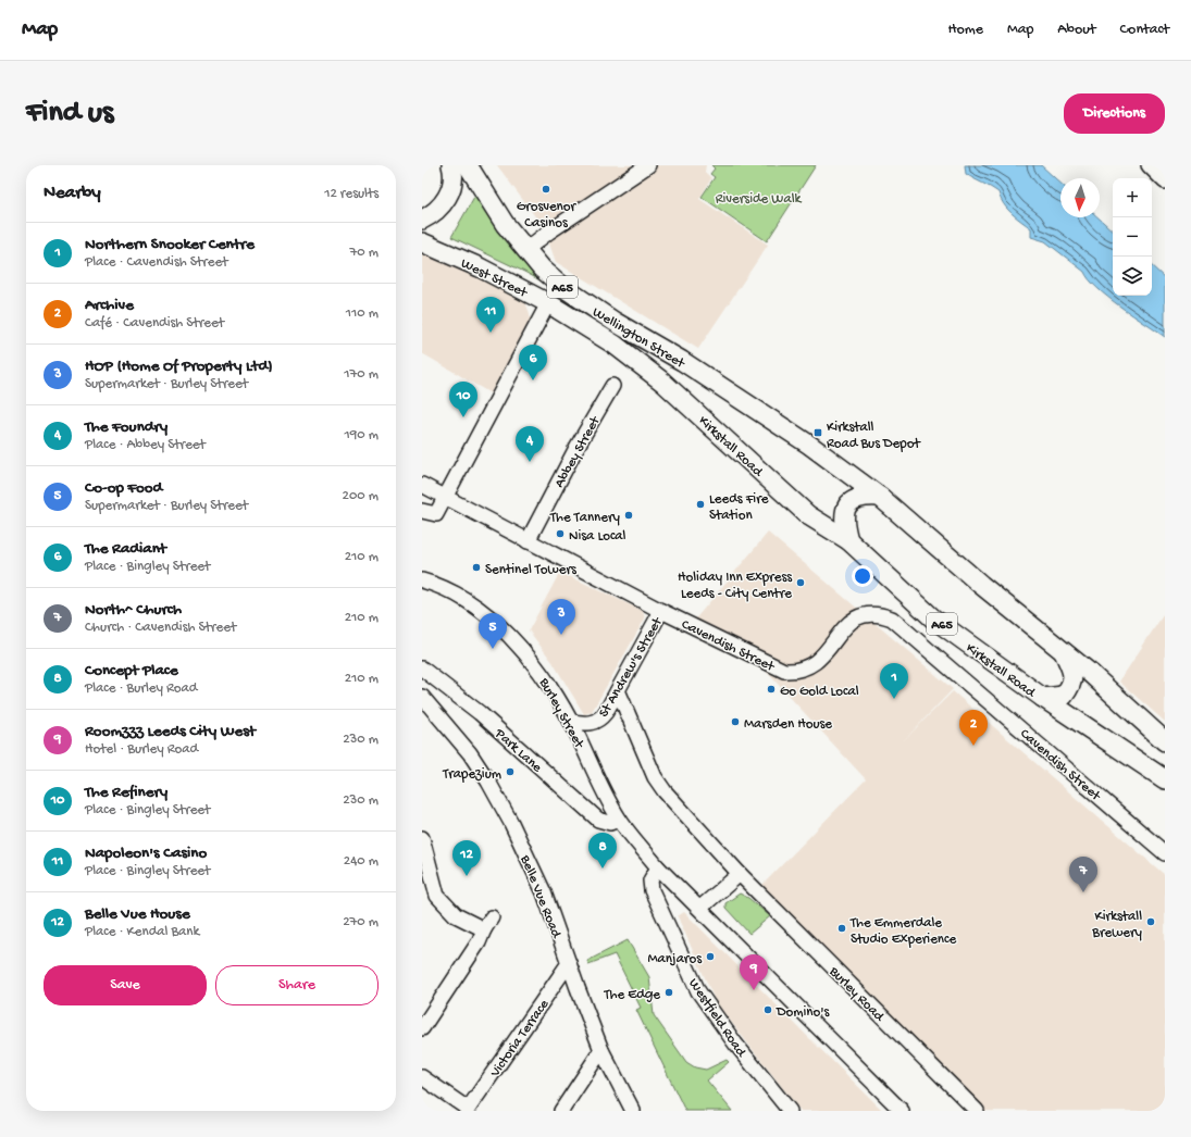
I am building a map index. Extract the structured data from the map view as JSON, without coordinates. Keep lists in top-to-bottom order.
{
  "streets": {
    "main road": [
      "West Street",
      "A65",
      "Wellington Street",
      "Kirkstall Road"
    ],
    "street": [
      "Abbey Street",
      "Cavendish Street",
      "St Andrew's Street",
      "Burley Street",
      "Park Lane",
      "Belle Vue Road",
      "Burley Road",
      "Westfield Road",
      "Victoria Terrace"
    ]
  },
  "crossings": [
    ["West Street", "Kirkstall Road"],
    ["A65", "Wellington Street"],
    ["Abbey Street", "Cavendish Street"],
    ["Cavendish Street", "St Andrew's Street"],
    ["St Andrew's Street", "Burley Street"],
    ["St Andrew's Street", "Burley Road"],
    ["Burley Street", "Park Lane"],
    ["Belle Vue Road", "Victoria Terrace"]
  ],
  "parks": ["Riverside Walk"],
  "places": {
    "other": [
      "Grosvenor Casinos",
      "Leeds Fire Station",
      "The Tannery",
      "Nisa Local",
      "Sentinel Towers",
      "Holiday Inn Express Leeds - City Centre",
      "Go Gold Local",
      "Marsden House",
      "Trapezium",
      "Kirkstall Brewery",
      "The Emmerdale Studio Experience",
      "Manjaros",
      "The Edge",
      "Domino's"
    ],
    "transit": ["Kirkstall Road Bus Depot"]
  },
  "north": "bottom",
  "page": {
    "header": "Map",
    "nav": [
      "Home",
      "Map",
      "About",
      "Contact"
    ],
    "buttons": [
      "Directions",
      ["Save", "Share"]
    ],
    "title": "Find us",
    "heading": ["Nearby", "12 results"],
    "map_buttons": ["+", "−"],
    "list": [
      {
        "mark": "1",
        "name": "Northern Snooker Centre",
        "note": "Place · Cavendish Street",
        "value": "70 m"
      },
      {
        "mark": "2",
        "name": "Archive",
        "note": "Café · Cavendish Street",
        "value": "110 m"
      },
      {
        "mark": "3",
        "name": "HOP (Home Of Property Ltd)",
        "note": "Supermarket · Burley Street",
        "value": "170 m"
      },
      {
        "mark": "4",
        "name": "The Foundry",
        "note": "Place · Abbey Street",
        "value": "190 m"
      },
      {
        "mark": "5",
        "name": "Co-op Food",
        "note": "Supermarket · Burley Street",
        "value": "200 m"
      },
      {
        "mark": "6",
        "name": "The Radiant",
        "note": "Place · Bingley Street",
        "value": "210 m"
      },
      {
        "mark": "7",
        "name": "North^ Church",
        "note": "Church · Cavendish Street",
        "value": "210 m"
      },
      {
        "mark": "8",
        "name": "Concept Place",
        "note": "Place · Burley Road",
        "value": "210 m"
      },
      {
        "mark": "9",
        "name": "Roomzzz Leeds City West",
        "note": "Hotel · Burley Road",
        "value": "230 m"
      },
      {
        "mark": "10",
        "name": "The Refinery",
        "note": "Place · Bingley Street",
        "value": "230 m"
      },
      {
        "mark": "11",
        "name": "Napoleon's Casino",
        "note": "Place · Bingley Street",
        "value": "240 m"
      },
      {
        "mark": "12",
        "name": "Belle Vue House",
        "note": "Place · Kendal Bank",
        "value": "270 m"
      }
    ],
    "pins": [
      "11",
      "6",
      "10",
      "4",
      "3",
      "5",
      "1",
      "2",
      "8",
      "12",
      "7",
      "9"
    ]
  }
}
